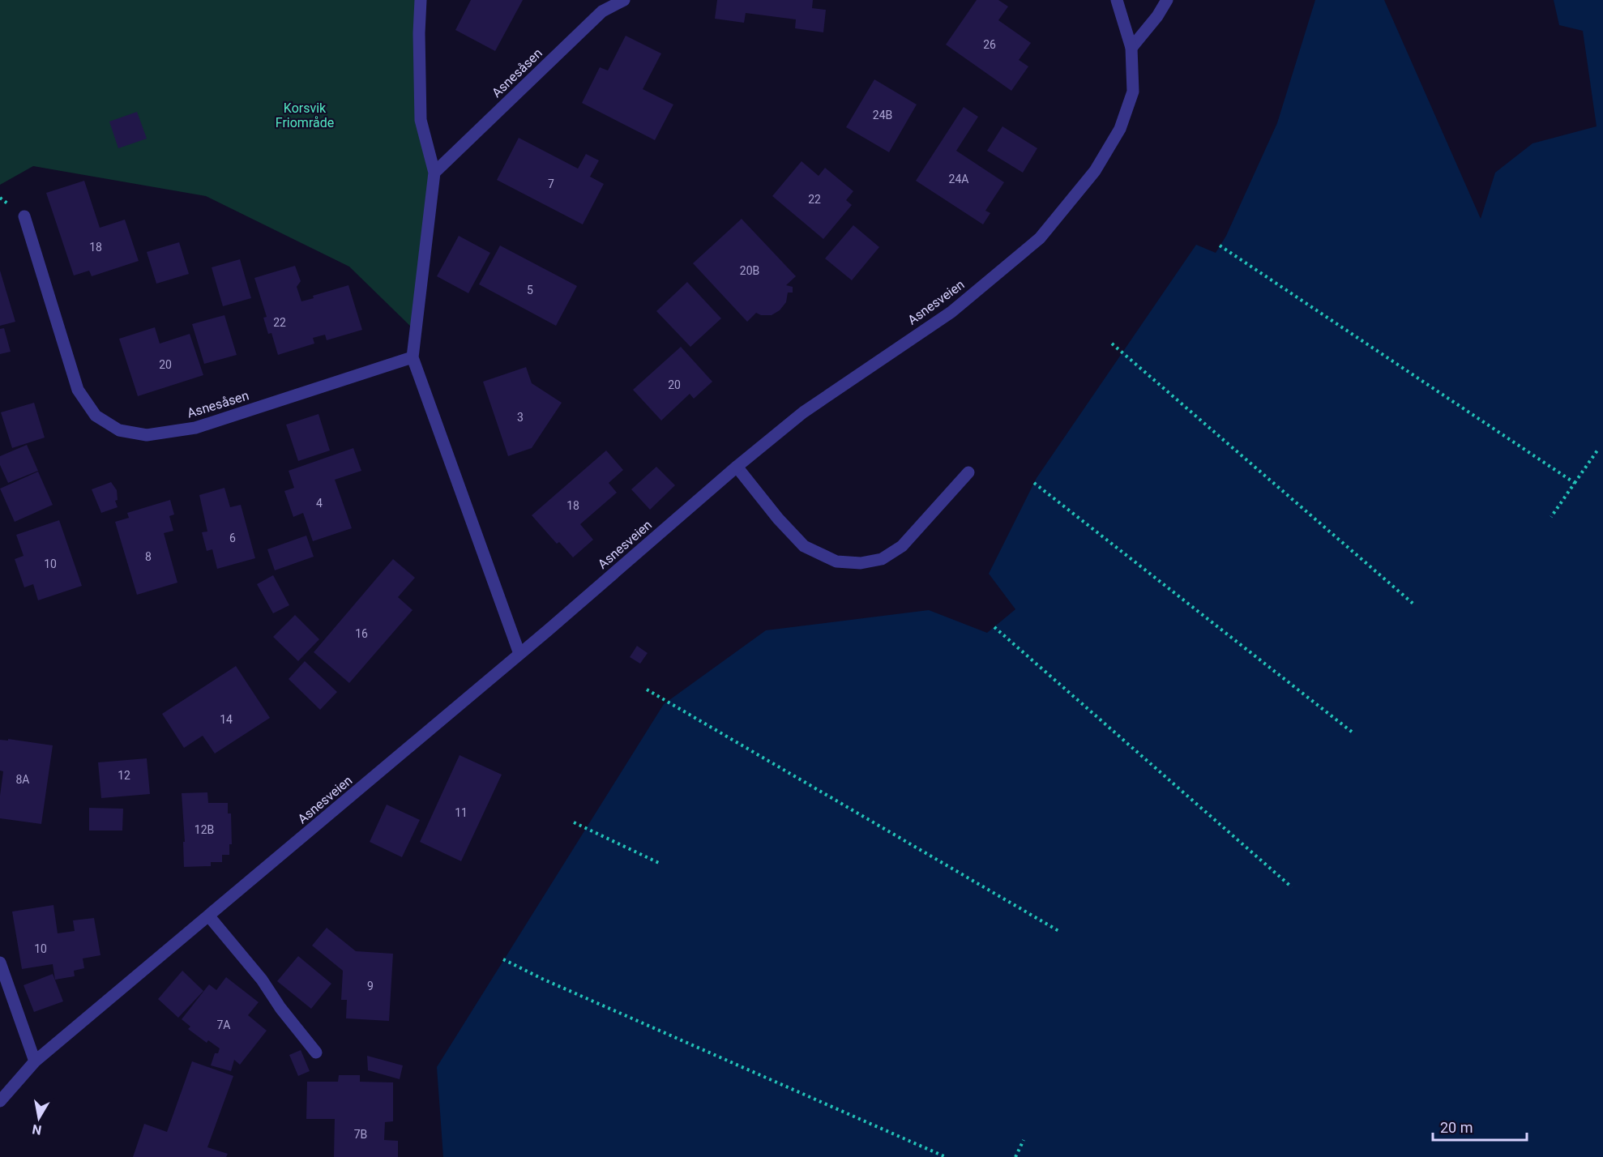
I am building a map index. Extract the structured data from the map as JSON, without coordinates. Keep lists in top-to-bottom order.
{
  "streets": {
    "street": ["Asnesåsen", "Asnesveien"]
  },
  "parks": ["Korsvik Friområde"],
  "house_numbers": [
    "26",
    "24B",
    "24A",
    "7",
    "22",
    "18",
    "20B",
    "5",
    "22",
    "20",
    "20",
    "3",
    "4",
    "18",
    "6",
    "8",
    "10",
    "16",
    "14",
    "12",
    "8A",
    "11",
    "12B",
    "10",
    "9",
    "7A",
    "7B"
  ],
  "scale_bar": "20 m",
  "north": "bottom"
}
